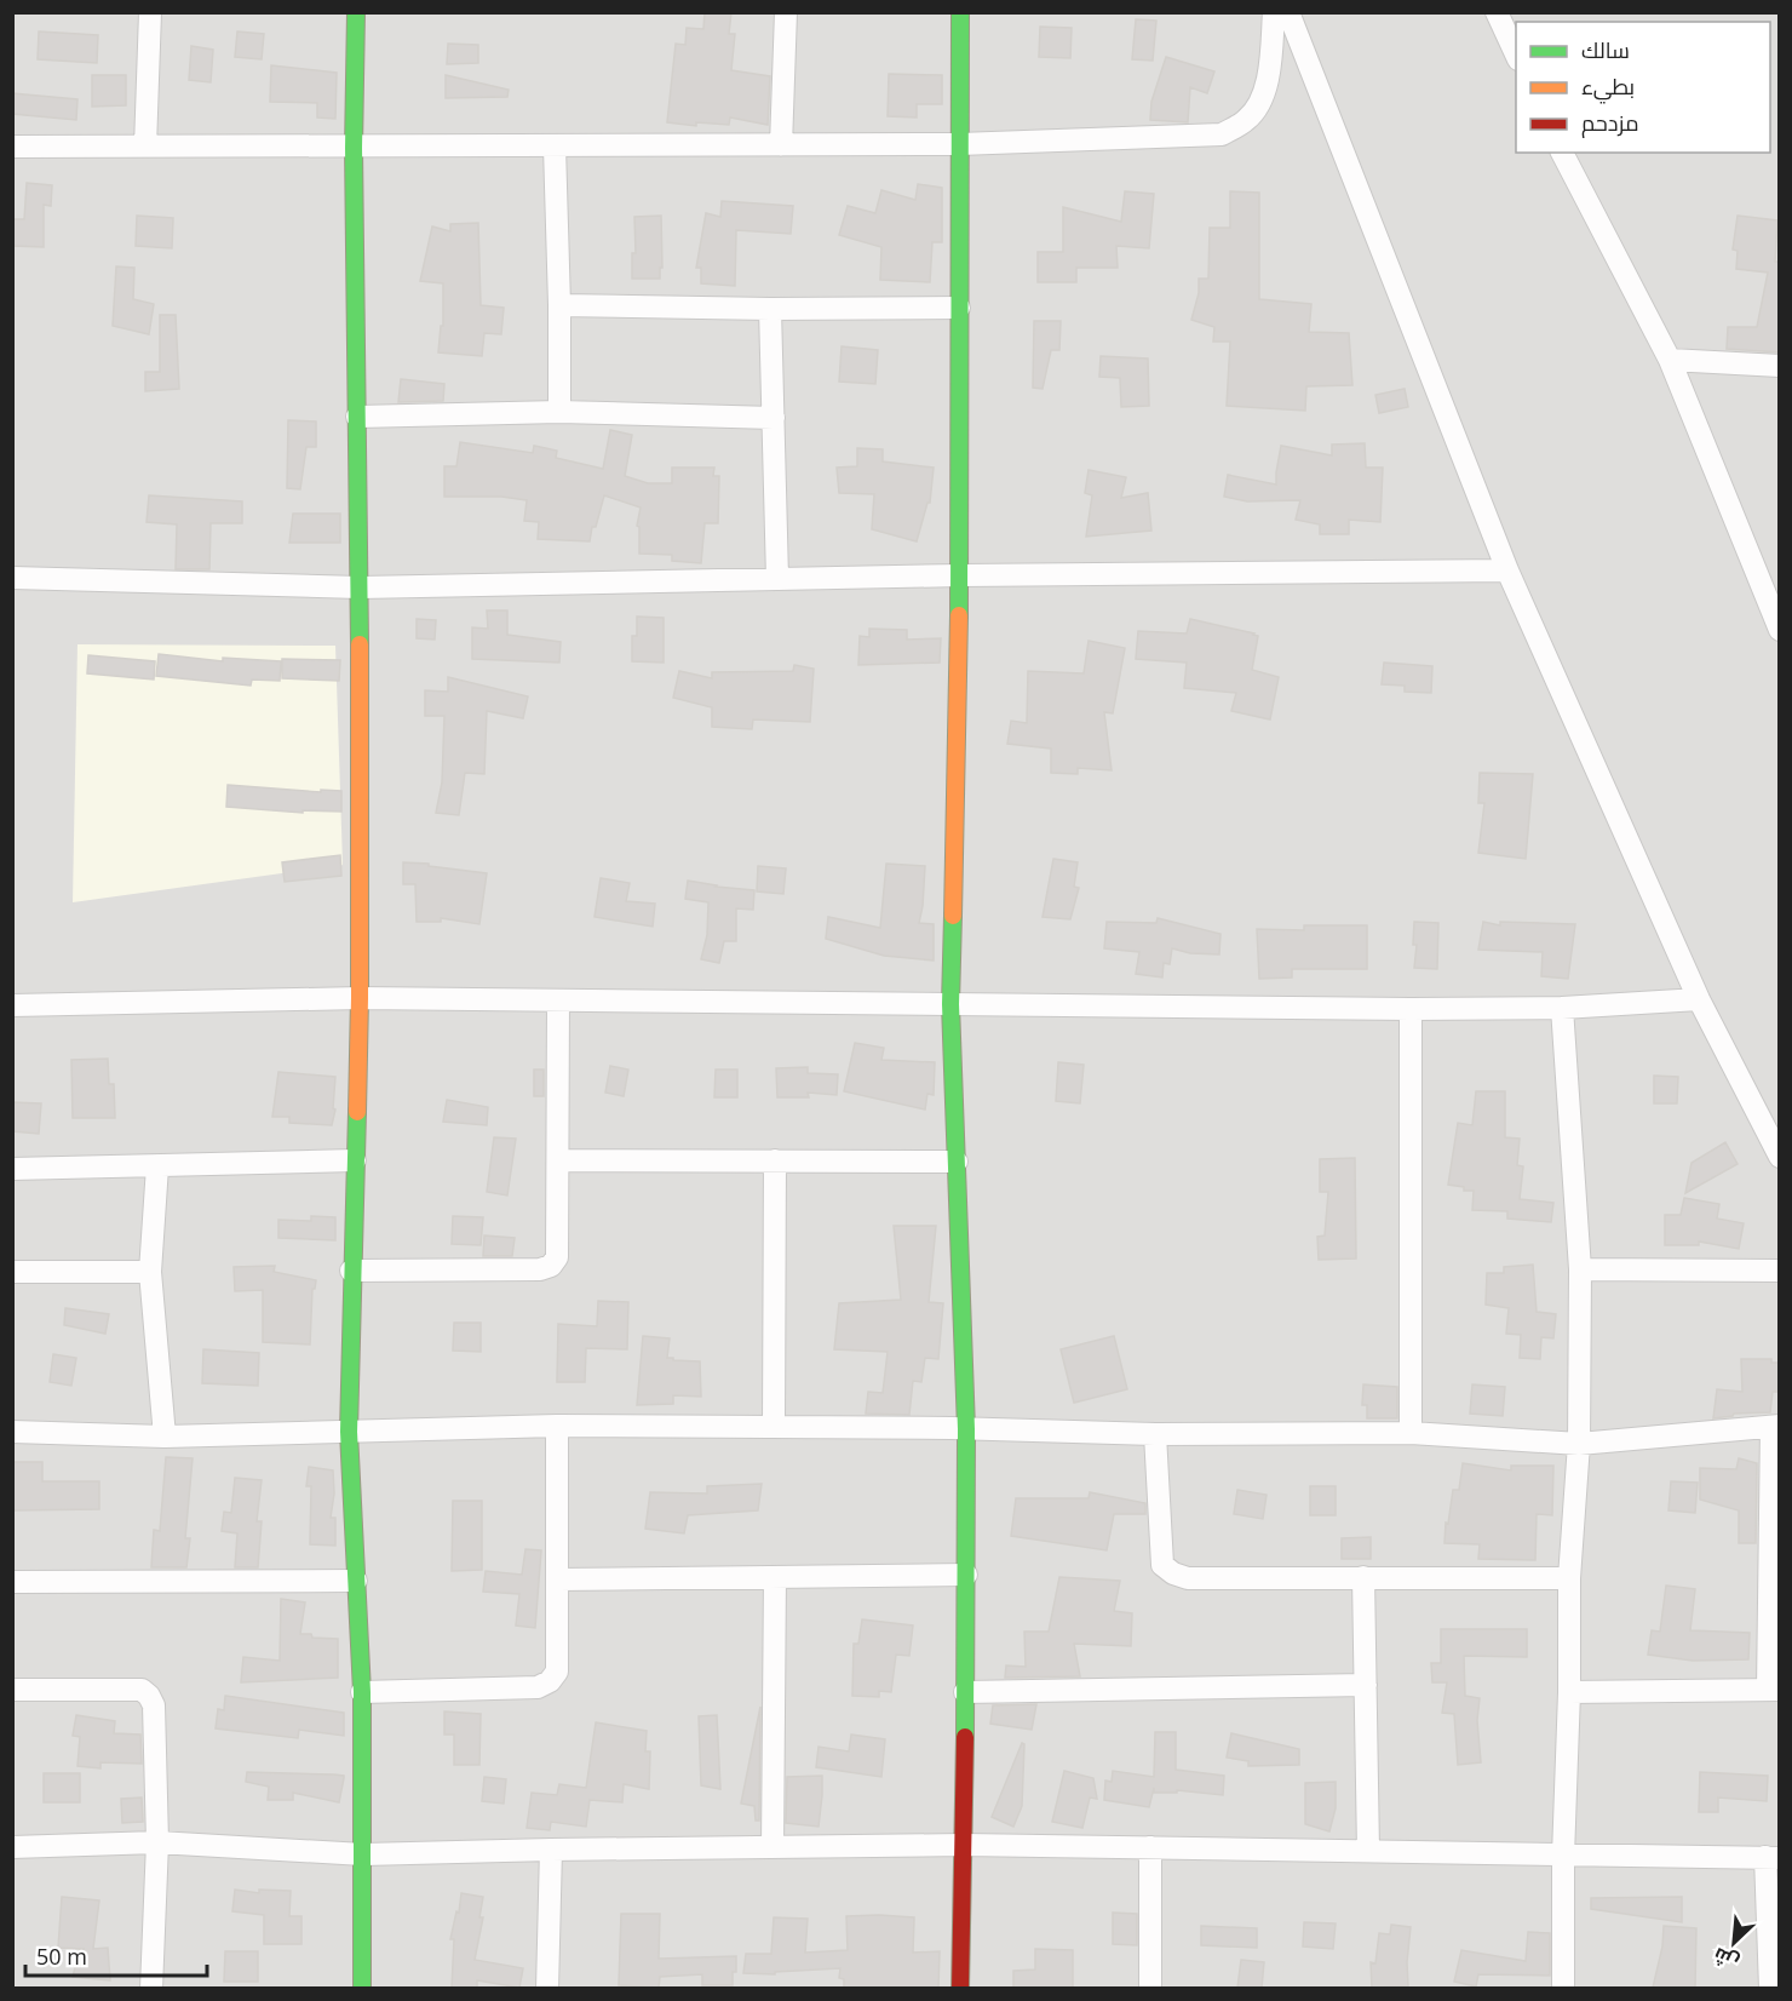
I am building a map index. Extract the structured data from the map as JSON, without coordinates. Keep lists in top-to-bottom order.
{
  "legend": ["سالك", "بطيء", "مزدحم"],
  "scale_bar": "50 m",
  "north": "bottom left"
}
